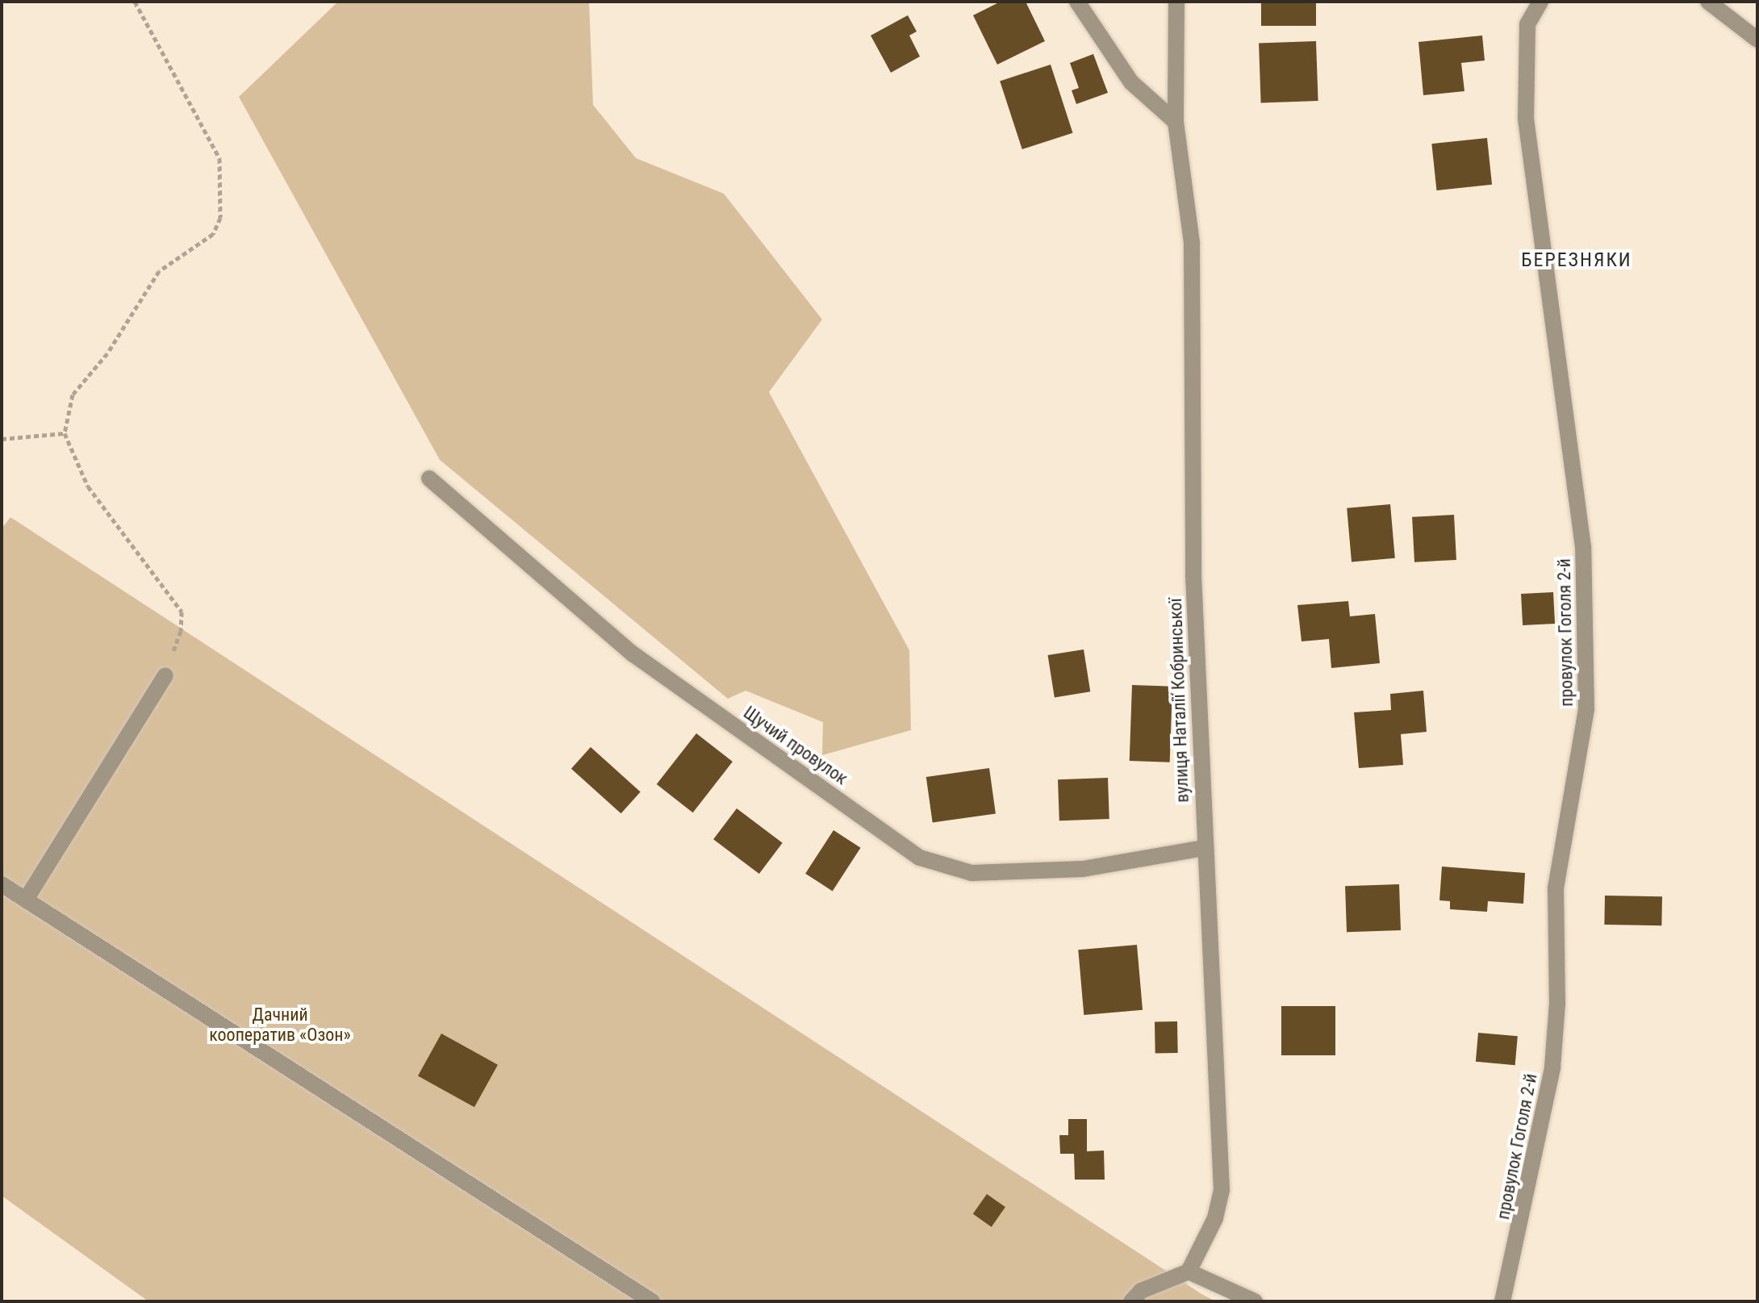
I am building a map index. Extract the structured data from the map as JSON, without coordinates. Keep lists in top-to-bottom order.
{
  "streets": {
    "street": ["провулок Гоголя 2-й", "вулиця Наталії Кобринської", "Щучий провулок"]
  },
  "crossings": [
    ["вулиця Наталії Кобринської", "Щучий провулок"]
  ],
  "districts": ["БЕРЕЗНЯКИ"],
  "parks": ["Дачний кооператив «Озон»"]
}
